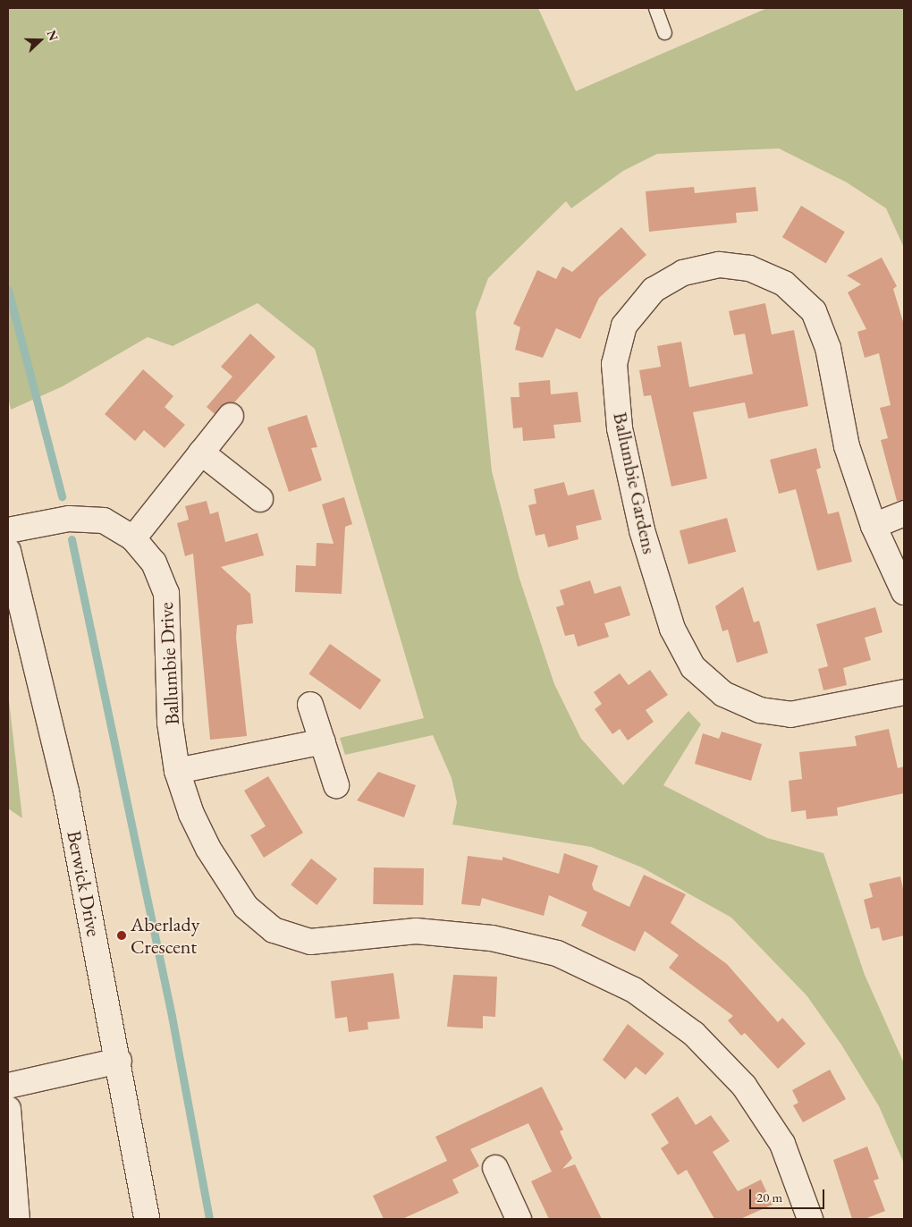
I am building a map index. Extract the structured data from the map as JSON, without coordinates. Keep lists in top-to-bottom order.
{
  "streets": {
    "street": ["Ballumbie Gardens", "Ballumbie Drive", "Berwick Drive"]
  },
  "places": ["Aberlady Crescent"],
  "scale_bar": "20 m",
  "north": "right"
}
